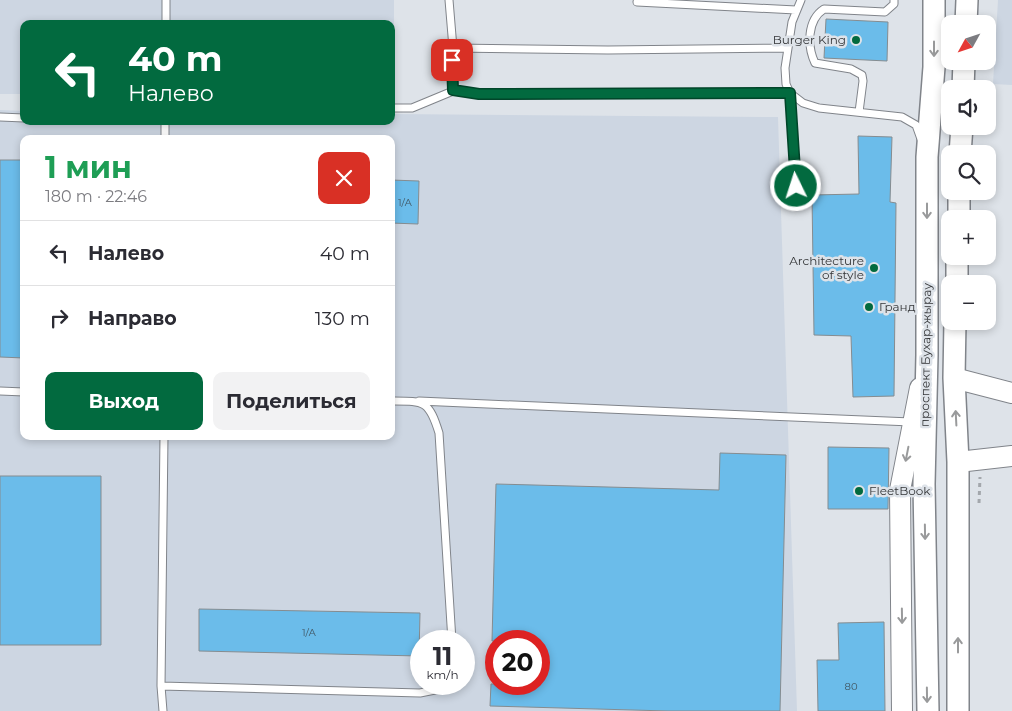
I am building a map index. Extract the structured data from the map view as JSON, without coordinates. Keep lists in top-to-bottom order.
{
  "streets": {
    "main road": ["проспект Бухар-жырау"]
  },
  "places": [
    "Burger King",
    "Architecture of style",
    "Гранд",
    "FleetBook"
  ],
  "house_numbers": ["1/А", "1/А", "80"],
  "north": "bottom left",
  "page": {
    "map_buttons": ["+", "−"],
    "turn": ["40 m", "Налево"],
    "heading": ["1 мин", "180 m · 22:46"],
    "list": [
      {
        "name": "Налево",
        "value": "40 m"
      },
      {
        "name": "Направо",
        "value": "130 m"
      }
    ],
    "buttons": ["Выход", "Поделиться"],
    "speed": "11 km/h",
    "limit": "20"
  }
}
